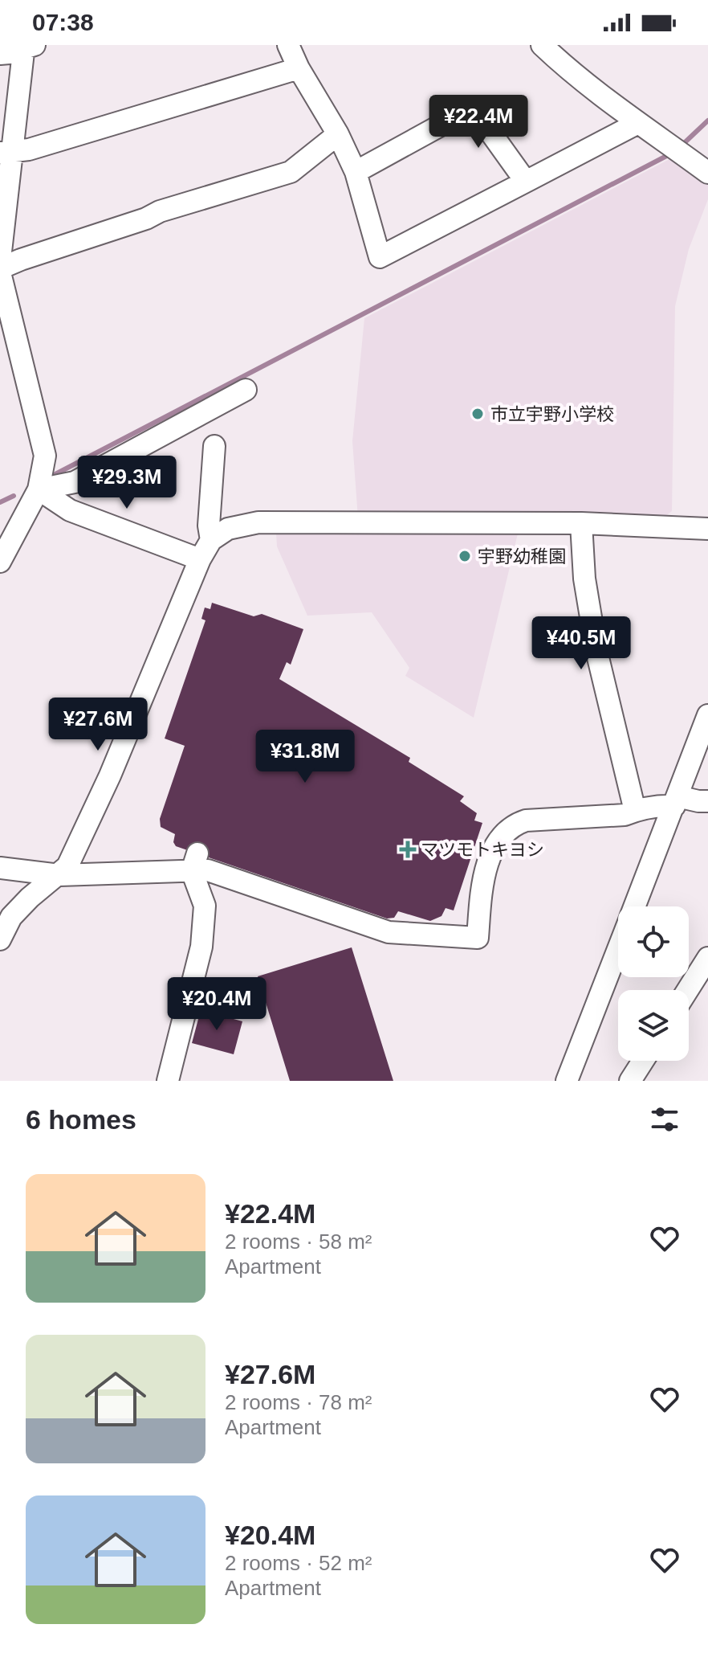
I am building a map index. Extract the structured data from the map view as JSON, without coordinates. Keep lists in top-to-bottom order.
{
  "places": {
    "other": ["市立宇野小学校", "宇野幼稚園"],
    "health": ["マツモトキヨシ"]
  },
  "page": {
    "status": "07:38",
    "price": [
      "¥22.4M",
      "¥29.3M",
      "¥40.5M",
      "¥27.6M",
      "¥31.8M",
      "¥20.4M"
    ],
    "heading": "6 homes",
    "list": [
      {
        "name": "¥22.4M",
        "note": "2 rooms · 58 m² · Apartment"
      },
      {
        "name": "¥27.6M",
        "note": "2 rooms · 78 m² · Apartment"
      },
      {
        "name": "¥20.4M",
        "note": "2 rooms · 52 m² · Apartment"
      }
    ]
  }
}
